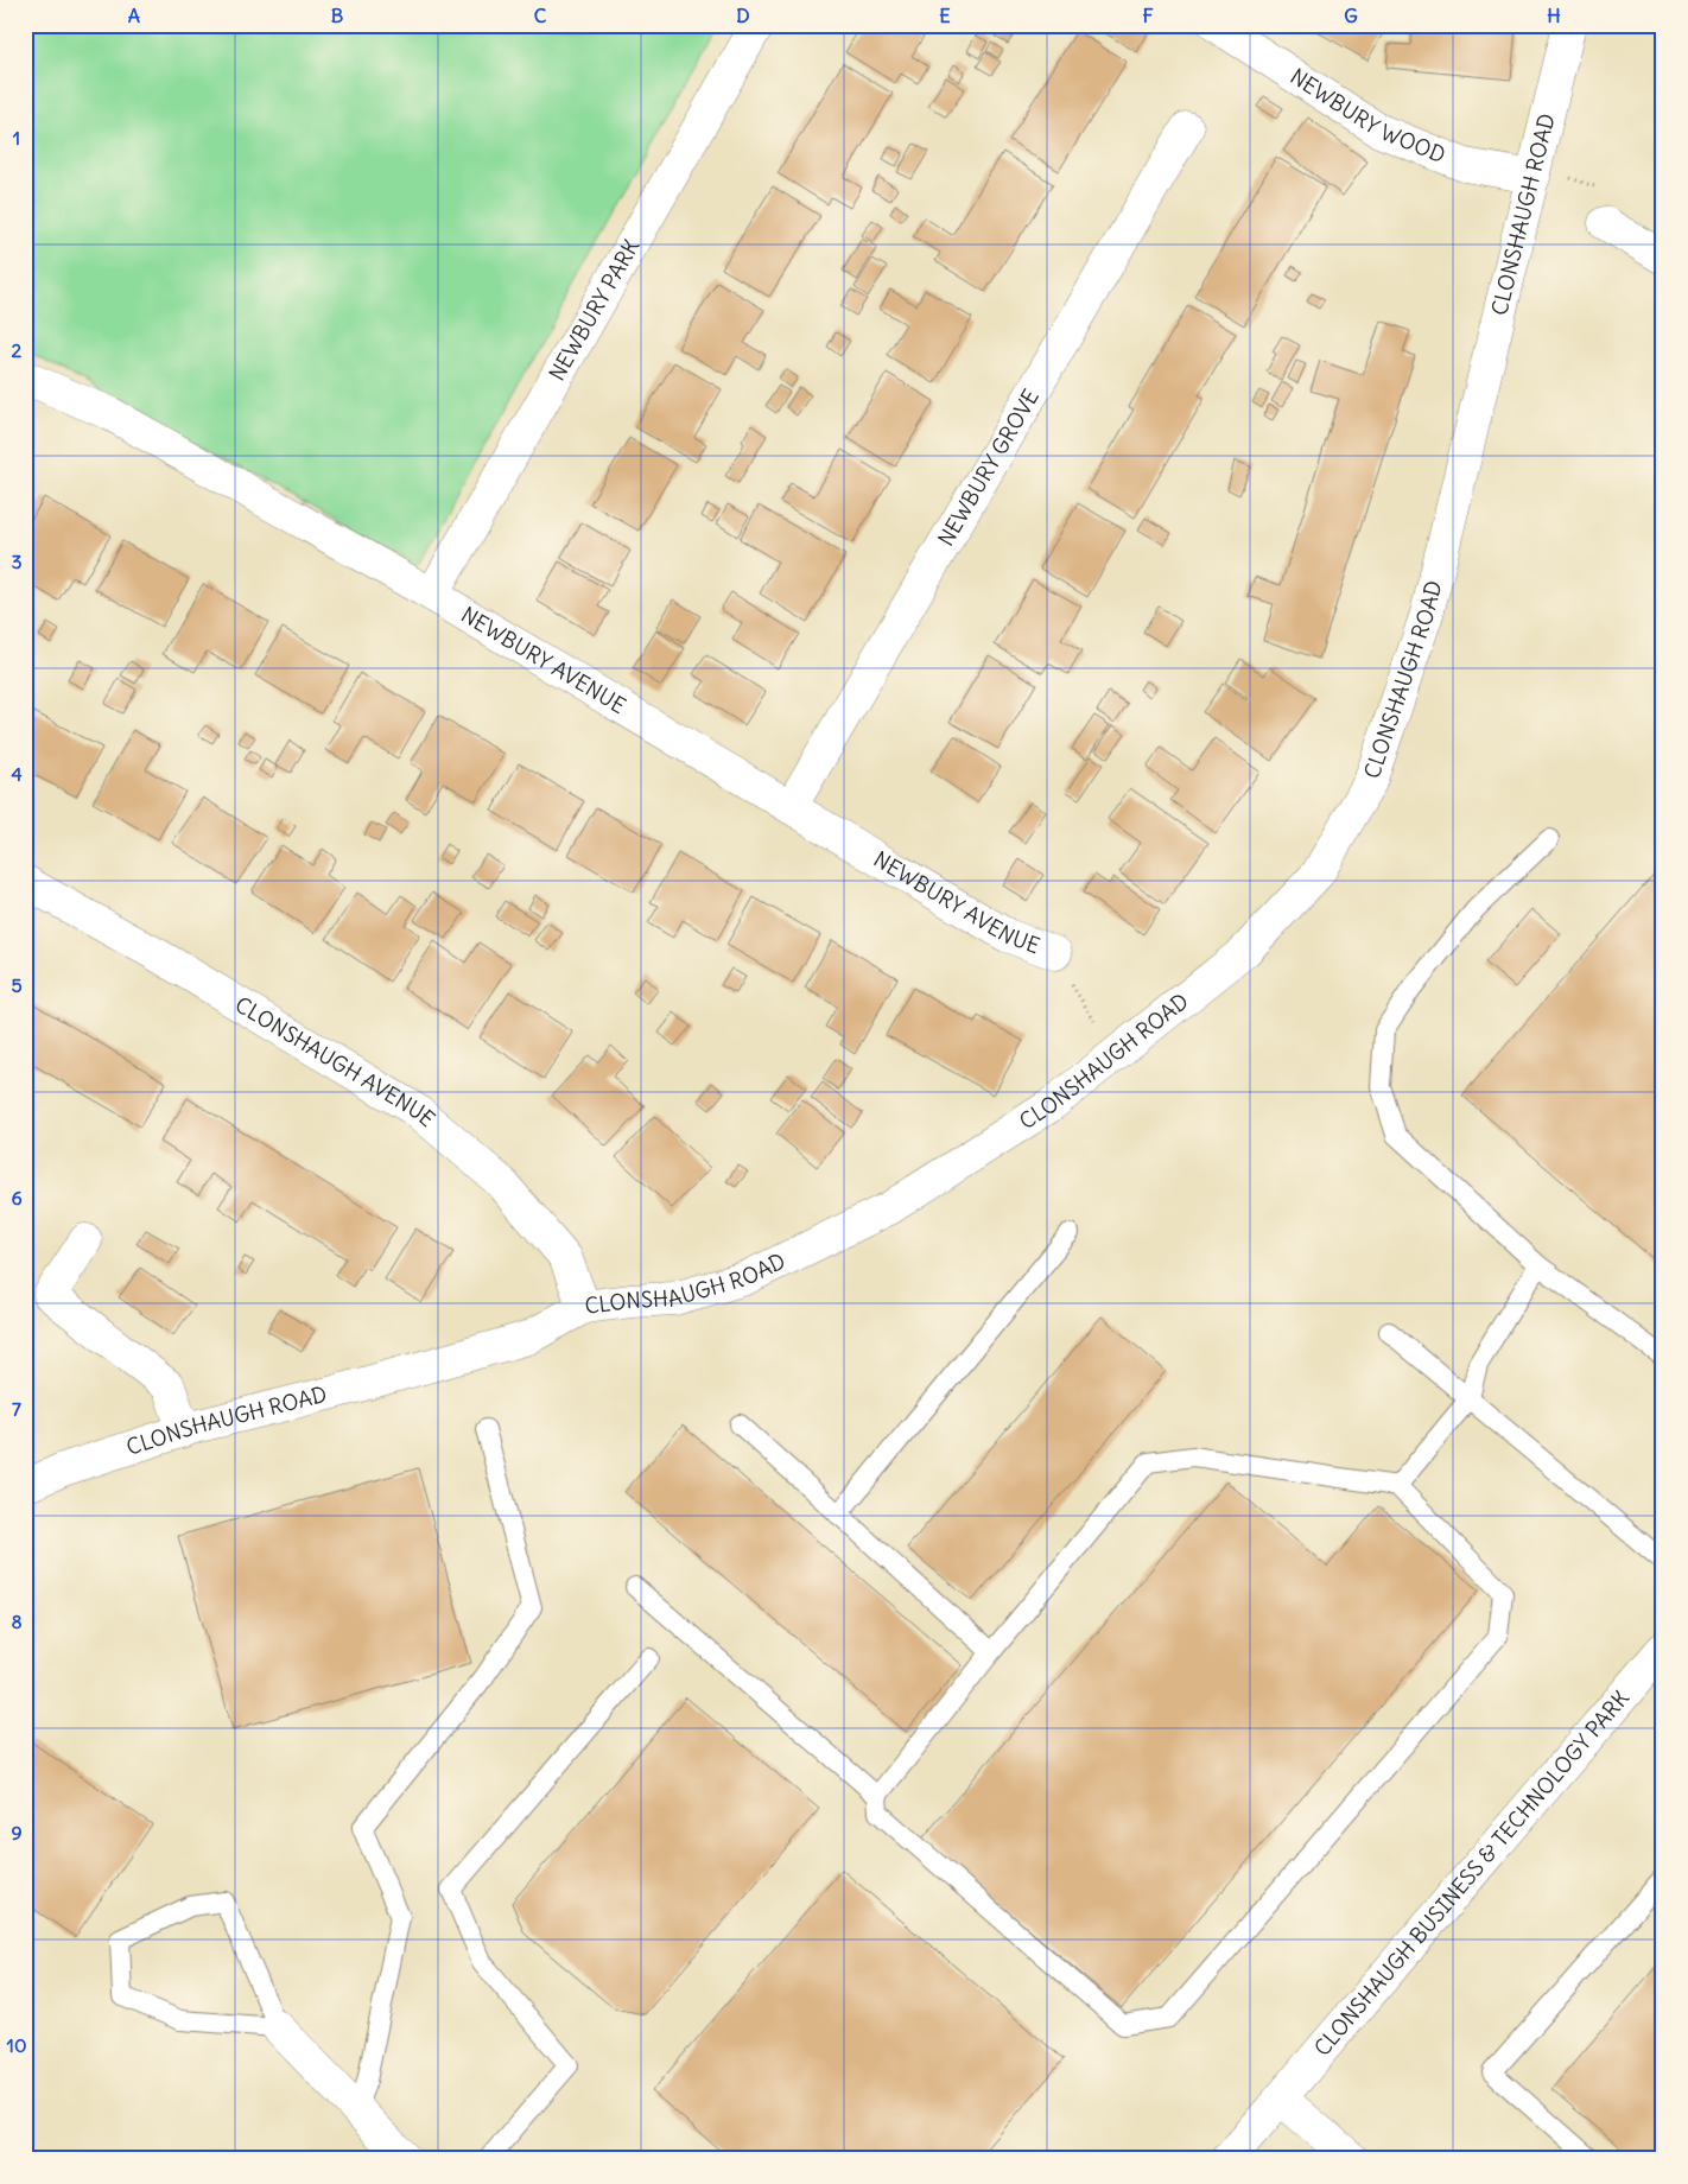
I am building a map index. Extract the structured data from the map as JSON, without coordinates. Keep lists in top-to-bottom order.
{
  "streets": {
    "street": [
      "NEWBURY WOOD",
      "CLONSHAUGH ROAD",
      "NEWBURY PARK",
      "NEWBURY GROVE",
      "NEWBURY AVENUE",
      "CLONSHAUGH AVENUE",
      "CLONSHAUGH BUSINESS & TECHNOLOGY PARK"
    ]
  },
  "crossings": [
    ["NEWBURY WOOD", "CLONSHAUGH ROAD"],
    ["CLONSHAUGH ROAD", "CLONSHAUGH AVENUE"],
    ["NEWBURY PARK", "NEWBURY AVENUE"],
    ["NEWBURY GROVE", "NEWBURY AVENUE"]
  ],
  "grid": {
    "columns": [
      "A",
      "B",
      "C",
      "D",
      "E",
      "F",
      "G",
      "H"
    ],
    "rows": [
      "1",
      "2",
      "3",
      "4",
      "5",
      "6",
      "7",
      "8",
      "9",
      "10"
    ]
  }
}
